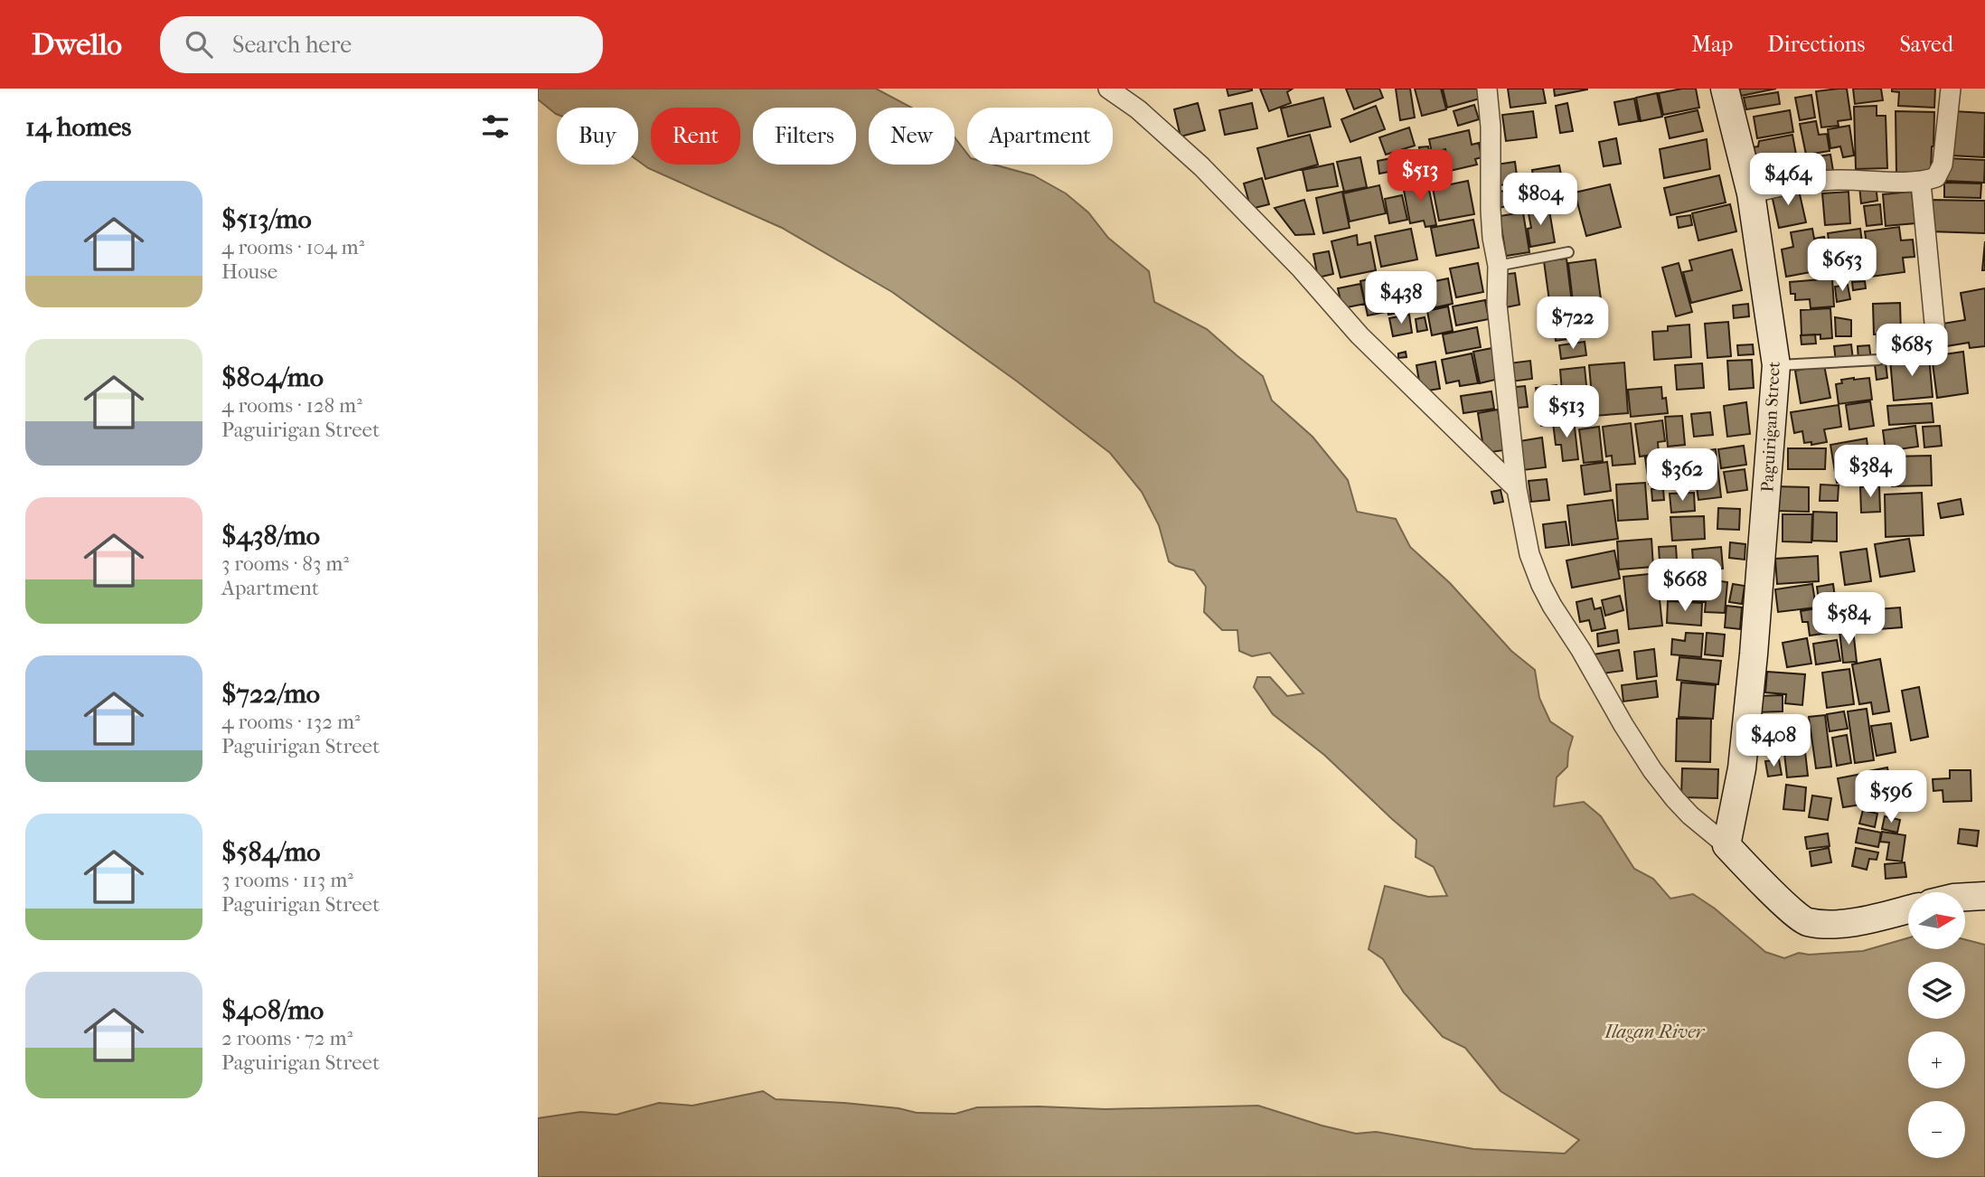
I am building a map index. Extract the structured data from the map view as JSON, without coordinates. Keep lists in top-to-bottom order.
{
  "streets": {
    "main road": ["Paguirigan Street"]
  },
  "water": ["Ilagan River"],
  "north": "right",
  "page": {
    "header": "Dwello",
    "search": "Search here",
    "nav": ["Map", "Directions", "Saved"],
    "heading": "14 homes",
    "chip": [
      "Buy",
      "Rent",
      "Filters",
      "New",
      "Apartment"
    ],
    "price": [
      "$513",
      "$464",
      "$804",
      "$653",
      "$438",
      "$722",
      "$685",
      "$513",
      "$384",
      "$362",
      "$668",
      "$584",
      "$408",
      "$596"
    ],
    "list": [
      {
        "name": "$513/mo",
        "note": "4 rooms · 104 m² · House"
      },
      {
        "name": "$804/mo",
        "note": "4 rooms · 128 m² · Paguirigan Street"
      },
      {
        "name": "$438/mo",
        "note": "3 rooms · 83 m² · Apartment"
      },
      {
        "name": "$722/mo",
        "note": "4 rooms · 132 m² · Paguirigan Street"
      },
      {
        "name": "$584/mo",
        "note": "3 rooms · 113 m² · Paguirigan Street"
      },
      {
        "name": "$408/mo",
        "note": "2 rooms · 72 m² · Paguirigan Street"
      }
    ],
    "map_buttons": ["+", "−"]
  }
}
